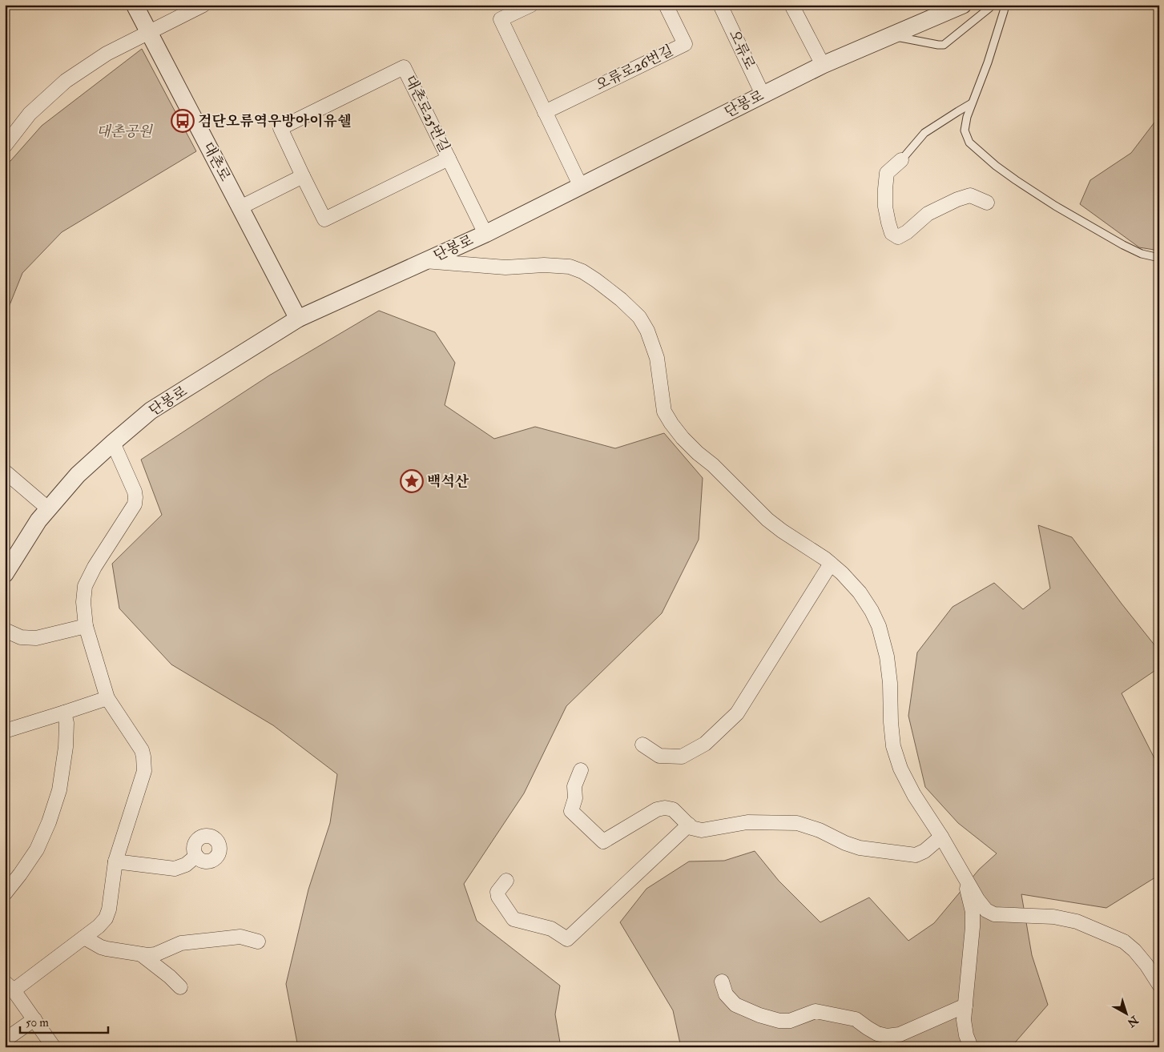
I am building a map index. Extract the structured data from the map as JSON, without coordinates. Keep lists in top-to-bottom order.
{
  "streets": {
    "street": [
      "오류로",
      "오류로26번길",
      "단봉로",
      "대촌로25번길",
      "대촌로"
    ]
  },
  "crossings": [
    ["오류로", "단봉로"],
    ["단봉로", "대촌로25번길"],
    ["단봉로", "대촌로"]
  ],
  "parks": ["대촌공원"],
  "places": {
    "bus stop": ["검단오류역우방아이유쉘"],
    "place": ["백석산"]
  },
  "scale_bar": "50 m",
  "north": "bottom right"
}
